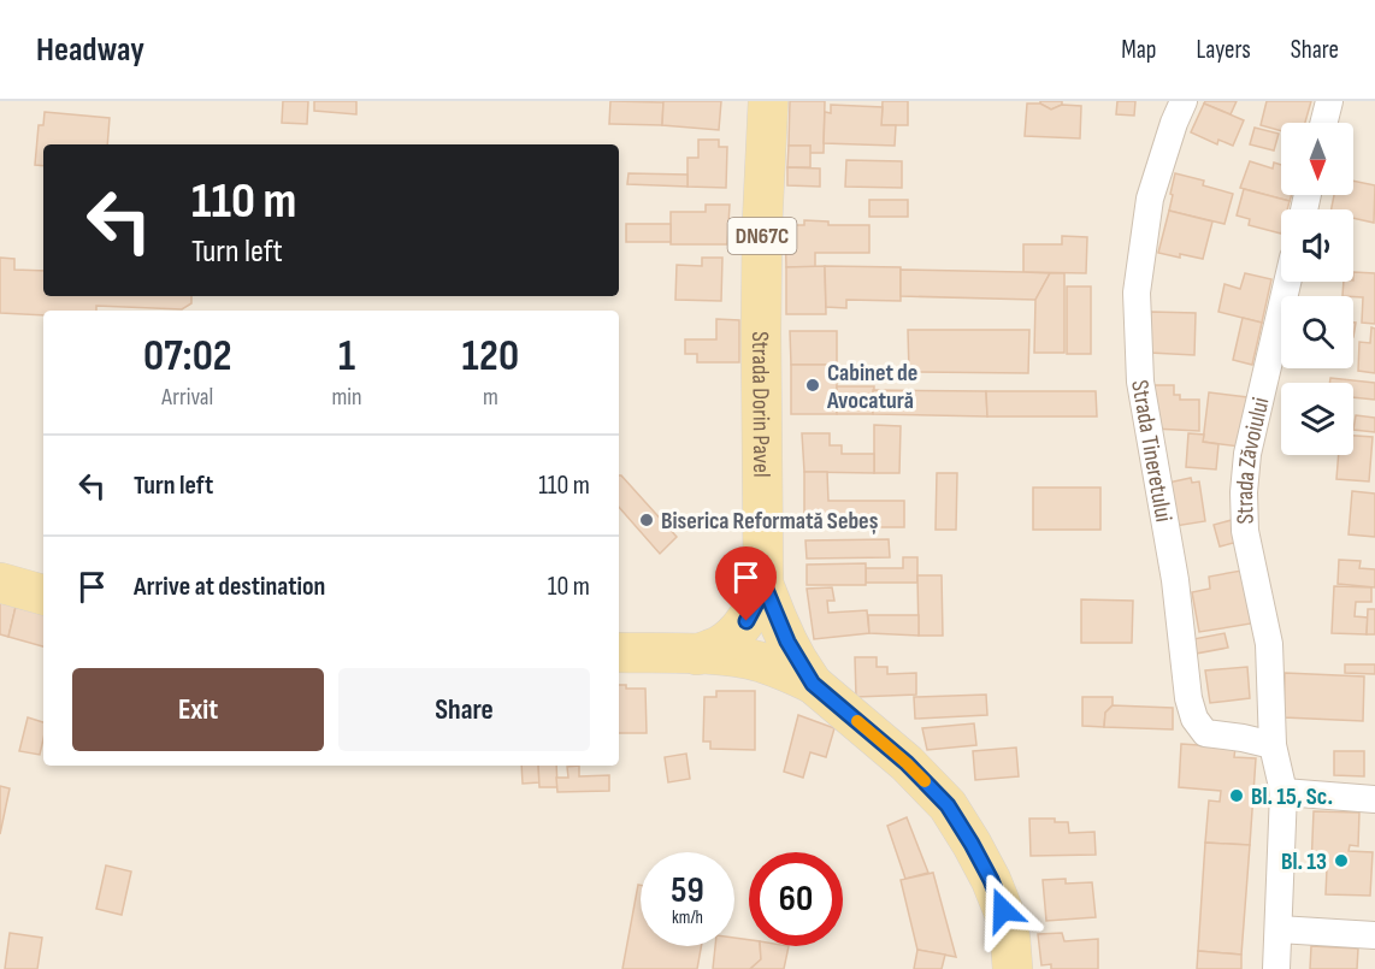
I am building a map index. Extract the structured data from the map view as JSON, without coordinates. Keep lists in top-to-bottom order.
{
  "streets": {
    "main road": ["DN67C", "Strada Dorin Pavel"],
    "street": ["Strada Tineretului", "Strada Zăvoiului"]
  },
  "crossings": [
    ["DN67C", "Strada Dorin Pavel"],
    ["Strada Tineretului", "Strada Zăvoiului"]
  ],
  "places": [
    "Cabinet de Avocatură",
    "Biserica Reformată Sebeș",
    "Bl. 15, Sc.",
    "Bl. 13"
  ],
  "north": "bottom",
  "page": {
    "header": "Headway",
    "nav": ["Map", "Layers", "Share"],
    "turn": ["110 m", "Turn left"],
    "eta": [
      "07:02",
      "Arrival",
      "1",
      "min",
      "120",
      "m"
    ],
    "list": [
      {
        "name": "Turn left",
        "value": "110 m"
      },
      {
        "name": "Arrive at destination",
        "value": "10 m"
      }
    ],
    "buttons": ["Exit", "Share"],
    "speed": "59 km/h",
    "limit": "60"
  }
}
